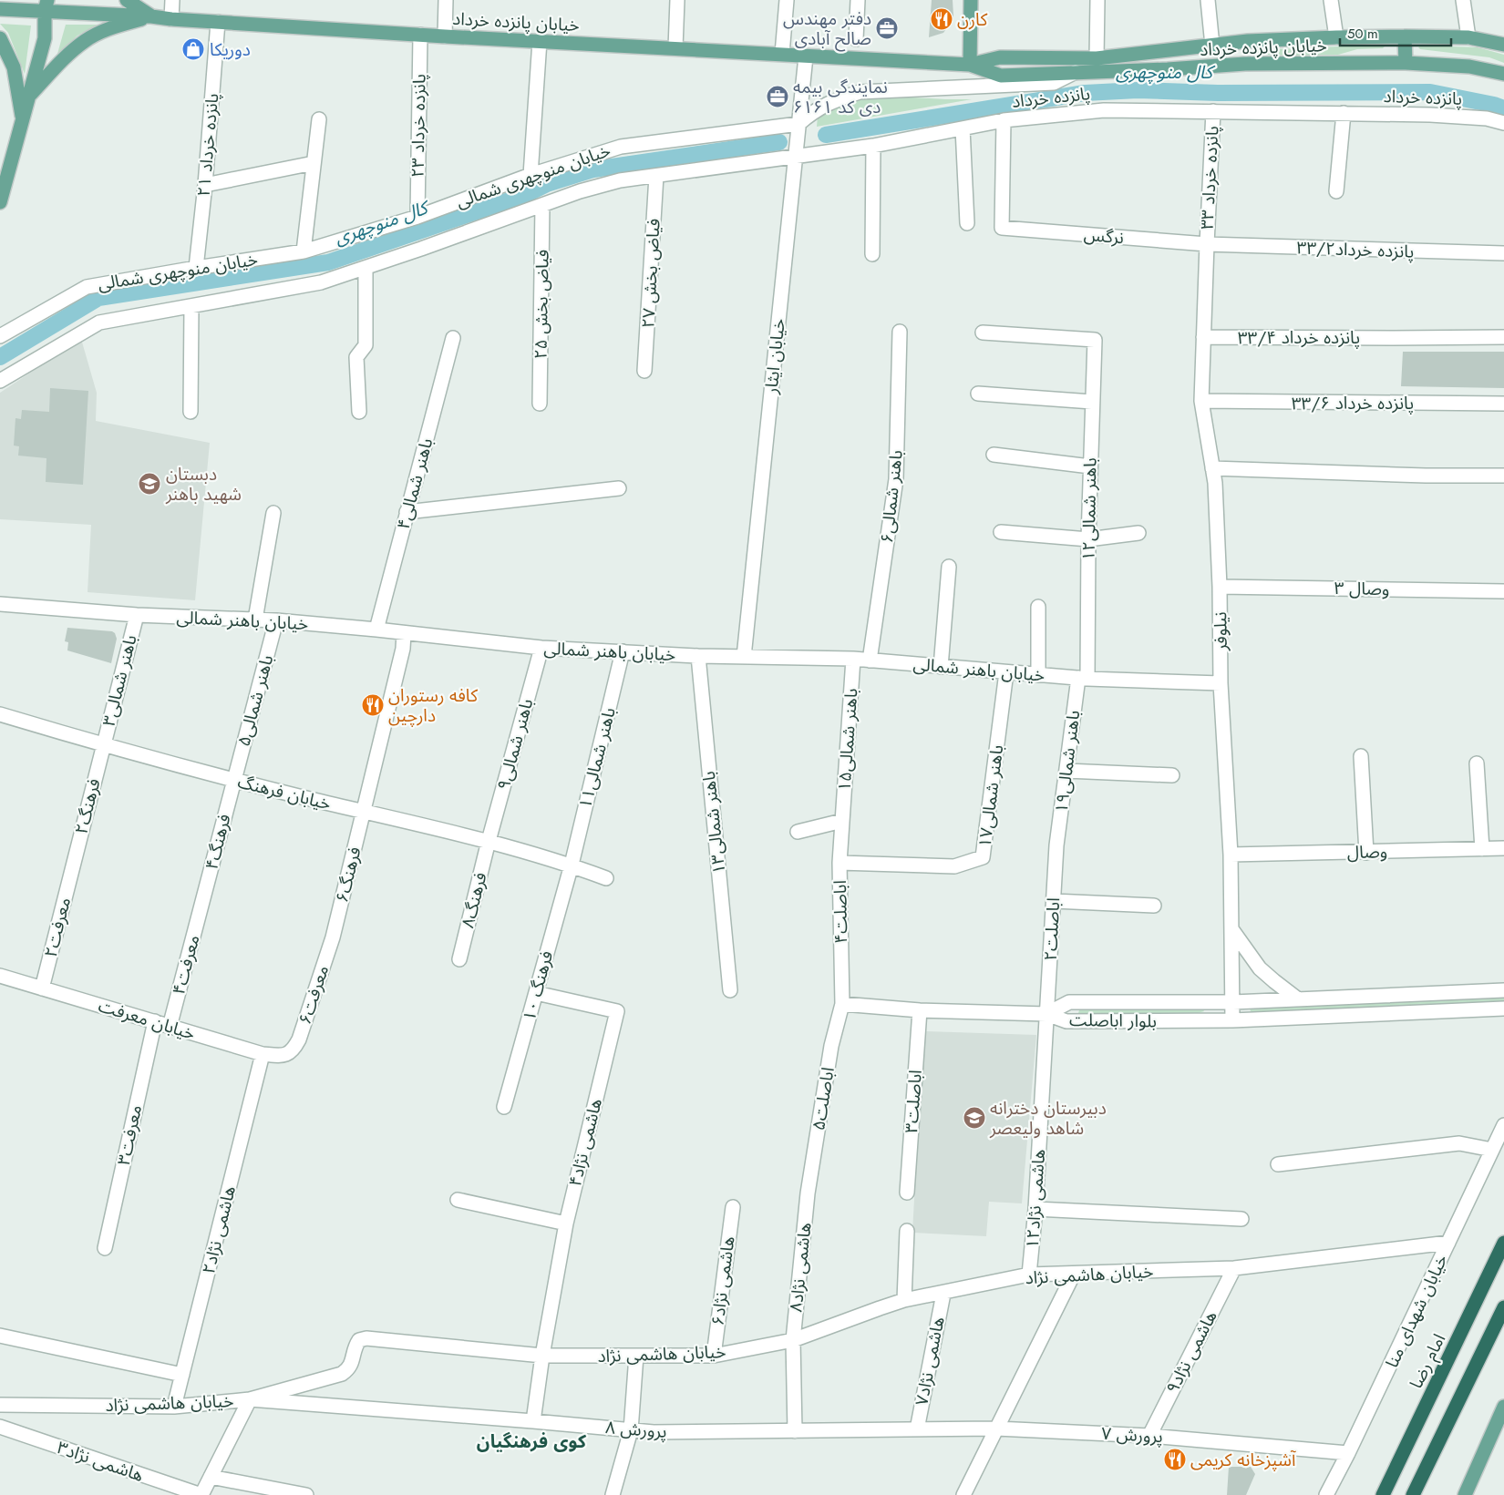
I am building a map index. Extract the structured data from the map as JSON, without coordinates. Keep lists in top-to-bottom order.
{
  "streets": {
    "highway": ["امام رضا"],
    "main road": ["خیابان پانزده خرداد"],
    "street": [
      "پانزده خرداد",
      "پانزده خرداد ۲۳",
      "پانزده خرداد ۲۱",
      "خیابان منوچهری شمالی",
      "پانزده خرداد ۳۳",
      "نرگس",
      "پانزده خرداد۳۳/۲",
      "فیاض بخش ۲۷",
      "فیاض بخش ۲۵",
      "پانزده خرداد ۳۳/۴",
      "خیابان ایثار",
      "پانزده خرداد ۳۳/۶",
      "باهنر شمالی۴",
      "باهنر شمالی۶",
      "باهنر شمالی۱۲",
      "وصال ۳",
      "خیابان باهنر شمالی",
      "نیلوفر",
      "باهنر شمالی۳",
      "باهنر شمالی۵",
      "باهنر شمالی۱۵",
      "باهنر شمالی۹",
      "باهنر شمالی۱۱",
      "باهنر شمالی۱۹",
      "خیابان فرهنگ",
      "باهنر شمالی۱۷",
      "فرهنگ۲",
      "باهنر شمالی۱۳",
      "فرهنگ۴",
      "وصال",
      "فرهنگ۶",
      "فرهنگ۸",
      "اباصلت۴",
      "معرفت۲",
      "اباصلت۲",
      "معرفت۴",
      "فرهنگ ۱۰",
      "معرفت۶",
      "خیابان معرفت",
      "بلوار اباصلت",
      "اباصلت۵",
      "اباصلت۳",
      "معرفت۳",
      "هاشمی نژاد۴",
      "هاشمی نژاد۱۲",
      "هاشمی نژاد۲",
      "هاشمی نژاد۸",
      "خیابان هاشمی نژاد",
      "هاشمی نژاد۶",
      "خیابان شهدای منا",
      "هاشمی نژاد۹",
      "هاشمی نژاد۷",
      "پرورش ۸",
      "پرورش ۷",
      "هاشمی نژاد۳"
    ]
  },
  "crossings": [
    ["خیابان پانزده خرداد", "پانزده خرداد ۲۳"],
    ["خیابان پانزده خرداد", "پانزده خرداد ۲۱"],
    ["خیابان پانزده خرداد", "خیابان ایثار"],
    ["پانزده خرداد", "خیابان منوچهری شمالی"],
    ["پانزده خرداد", "پانزده خرداد ۳۳"],
    ["پانزده خرداد", "نرگس"],
    ["پانزده خرداد", "خیابان ایثار"],
    ["پانزده خرداد ۲۳", "خیابان منوچهری شمالی"],
    ["پانزده خرداد ۲۱", "خیابان منوچهری شمالی"],
    ["خیابان منوچهری شمالی", "فیاض بخش ۲۷"],
    ["خیابان منوچهری شمالی", "فیاض بخش ۲۵"],
    ["خیابان منوچهری شمالی", "خیابان ایثار"],
    ["پانزده خرداد ۳۳", "نرگس"],
    ["پانزده خرداد ۳۳", "پانزده خرداد۳۳/۲"],
    ["پانزده خرداد ۳۳", "نیلوفر"],
    ["نرگس", "پانزده خرداد۳۳/۲"],
    ["نرگس", "نیلوفر"],
    ["پانزده خرداد۳۳/۲", "نیلوفر"],
    ["پانزده خرداد ۳۳/۴", "نیلوفر"],
    ["خیابان ایثار", "خیابان باهنر شمالی"],
    ["پانزده خرداد ۳۳/۶", "نیلوفر"],
    ["باهنر شمالی۴", "خیابان باهنر شمالی"],
    ["باهنر شمالی۶", "خیابان باهنر شمالی"],
    ["باهنر شمالی۱۲", "خیابان باهنر شمالی"],
    ["باهنر شمالی۱۲", "باهنر شمالی۱۹"],
    ["وصال ۳", "نیلوفر"],
    ["خیابان باهنر شمالی", "نیلوفر"],
    ["خیابان باهنر شمالی", "باهنر شمالی۳"],
    ["خیابان باهنر شمالی", "باهنر شمالی۵"],
    ["خیابان باهنر شمالی", "باهنر شمالی۱۵"],
    ["خیابان باهنر شمالی", "باهنر شمالی۹"],
    ["خیابان باهنر شمالی", "باهنر شمالی۱۱"],
    ["خیابان باهنر شمالی", "باهنر شمالی۱۹"],
    ["خیابان باهنر شمالی", "باهنر شمالی۱۷"],
    ["خیابان باهنر شمالی", "باهنر شمالی۱۳"],
    ["خیابان باهنر شمالی", "فرهنگ۶"],
    ["نیلوفر", "وصال"],
    ["نیلوفر", "بلوار اباصلت"],
    ["باهنر شمالی۳", "خیابان فرهنگ"],
    ["باهنر شمالی۳", "فرهنگ۲"],
    ["باهنر شمالی۵", "خیابان فرهنگ"],
    ["باهنر شمالی۵", "فرهنگ۴"],
    ["باهنر شمالی۱۵", "اباصلت۴"],
    ["باهنر شمالی۹", "خیابان فرهنگ"],
    ["باهنر شمالی۹", "فرهنگ۸"],
    ["باهنر شمالی۱۱", "خیابان فرهنگ"],
    ["باهنر شمالی۱۱", "فرهنگ ۱۰"],
    ["باهنر شمالی۱۹", "اباصلت۲"],
    ["خیابان فرهنگ", "فرهنگ۲"],
    ["خیابان فرهنگ", "فرهنگ۴"],
    ["خیابان فرهنگ", "فرهنگ۶"],
    ["خیابان فرهنگ", "فرهنگ۸"],
    ["خیابان فرهنگ", "فرهنگ ۱۰"],
    ["باهنر شمالی۱۷", "اباصلت۴"],
    ["فرهنگ۲", "معرفت۲"],
    ["فرهنگ۴", "معرفت۴"],
    ["فرهنگ۶", "معرفت۶"],
    ["اباصلت۴", "اباصلت۵"],
    ["معرفت۲", "خیابان معرفت"],
    ["اباصلت۲", "بلوار اباصلت"],
    ["اباصلت۲", "هاشمی نژاد۱۲"],
    ["معرفت۴", "خیابان معرفت"],
    ["فرهنگ ۱۰", "هاشمی نژاد۴"],
    ["معرفت۶", "خیابان معرفت"],
    ["خیابان معرفت", "معرفت۳"],
    ["خیابان معرفت", "هاشمی نژاد۲"],
    ["بلوار اباصلت", "هاشمی نژاد۱۲"],
    ["اباصلت۵", "هاشمی نژاد۸"],
    ["هاشمی نژاد۴", "خیابان هاشمی نژاد"],
    ["هاشمی نژاد۴", "پرورش ۸"],
    ["هاشمی نژاد۱۲", "خیابان هاشمی نژاد"],
    ["هاشمی نژاد۲", "خیابان هاشمی نژاد"],
    ["هاشمی نژاد۸", "خیابان هاشمی نژاد"],
    ["هاشمی نژاد۸", "پرورش ۸"],
    ["خیابان هاشمی نژاد", "هاشمی نژاد۶"],
    ["خیابان هاشمی نژاد", "خیابان شهدای منا"],
    ["خیابان هاشمی نژاد", "هاشمی نژاد۹"],
    ["خیابان هاشمی نژاد", "هاشمی نژاد۷"],
    ["خیابان هاشمی نژاد", "پرورش ۸"],
    ["خیابان شهدای منا", "پرورش ۷"],
    ["هاشمی نژاد۹", "پرورش ۷"],
    ["هاشمی نژاد۷", "پرورش ۸"],
    ["پرورش ۸", "پرورش ۷"]
  ],
  "districts": ["کوی فرهنگیان"],
  "water": ["کال منوچهری"],
  "places": {
    "restaurant": ["کارن", "کافه رستوران دارچین", "آشپزخانه کریمی"],
    "office": ["دفتر مهندس صالح آبادی", "نمایندگی بیمه دی کد ۶۱۶۱"],
    "shop": ["دوریکا"],
    "school or university": ["دبستان شهید باهنر", "دبیرستان دخترانه شاهد ولیعصر"]
  },
  "scale_bar": "50 m"
}
